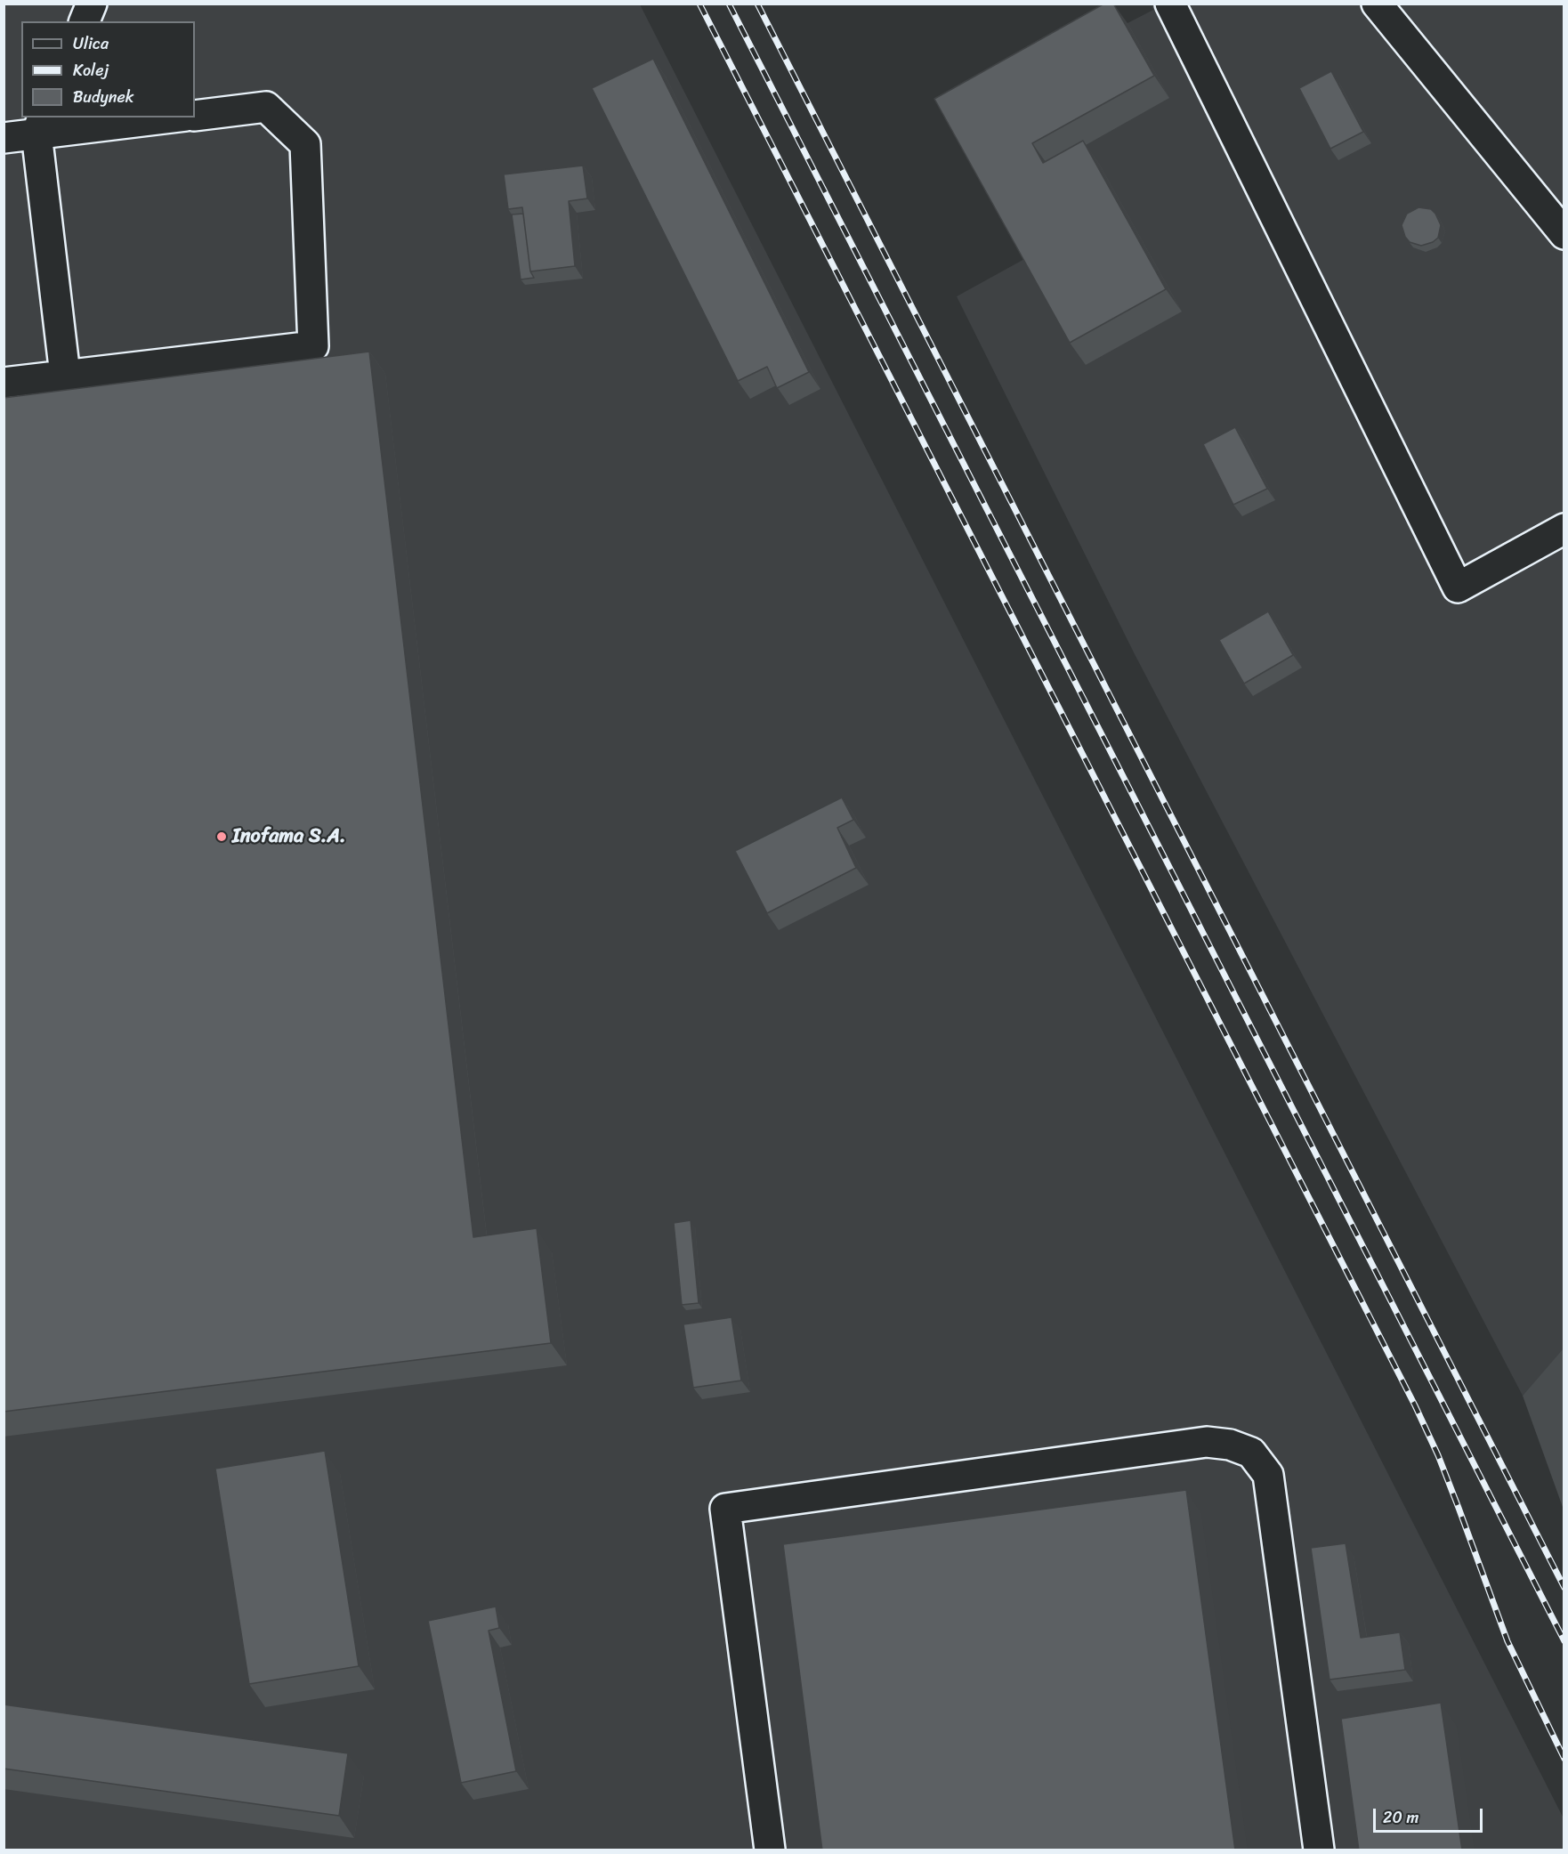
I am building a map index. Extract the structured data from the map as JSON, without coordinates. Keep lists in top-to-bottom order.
{
  "places": ["Inofama S.A."],
  "legend": ["Ulica", "Kolej", "Budynek"],
  "scale_bar": "20 m"
}
